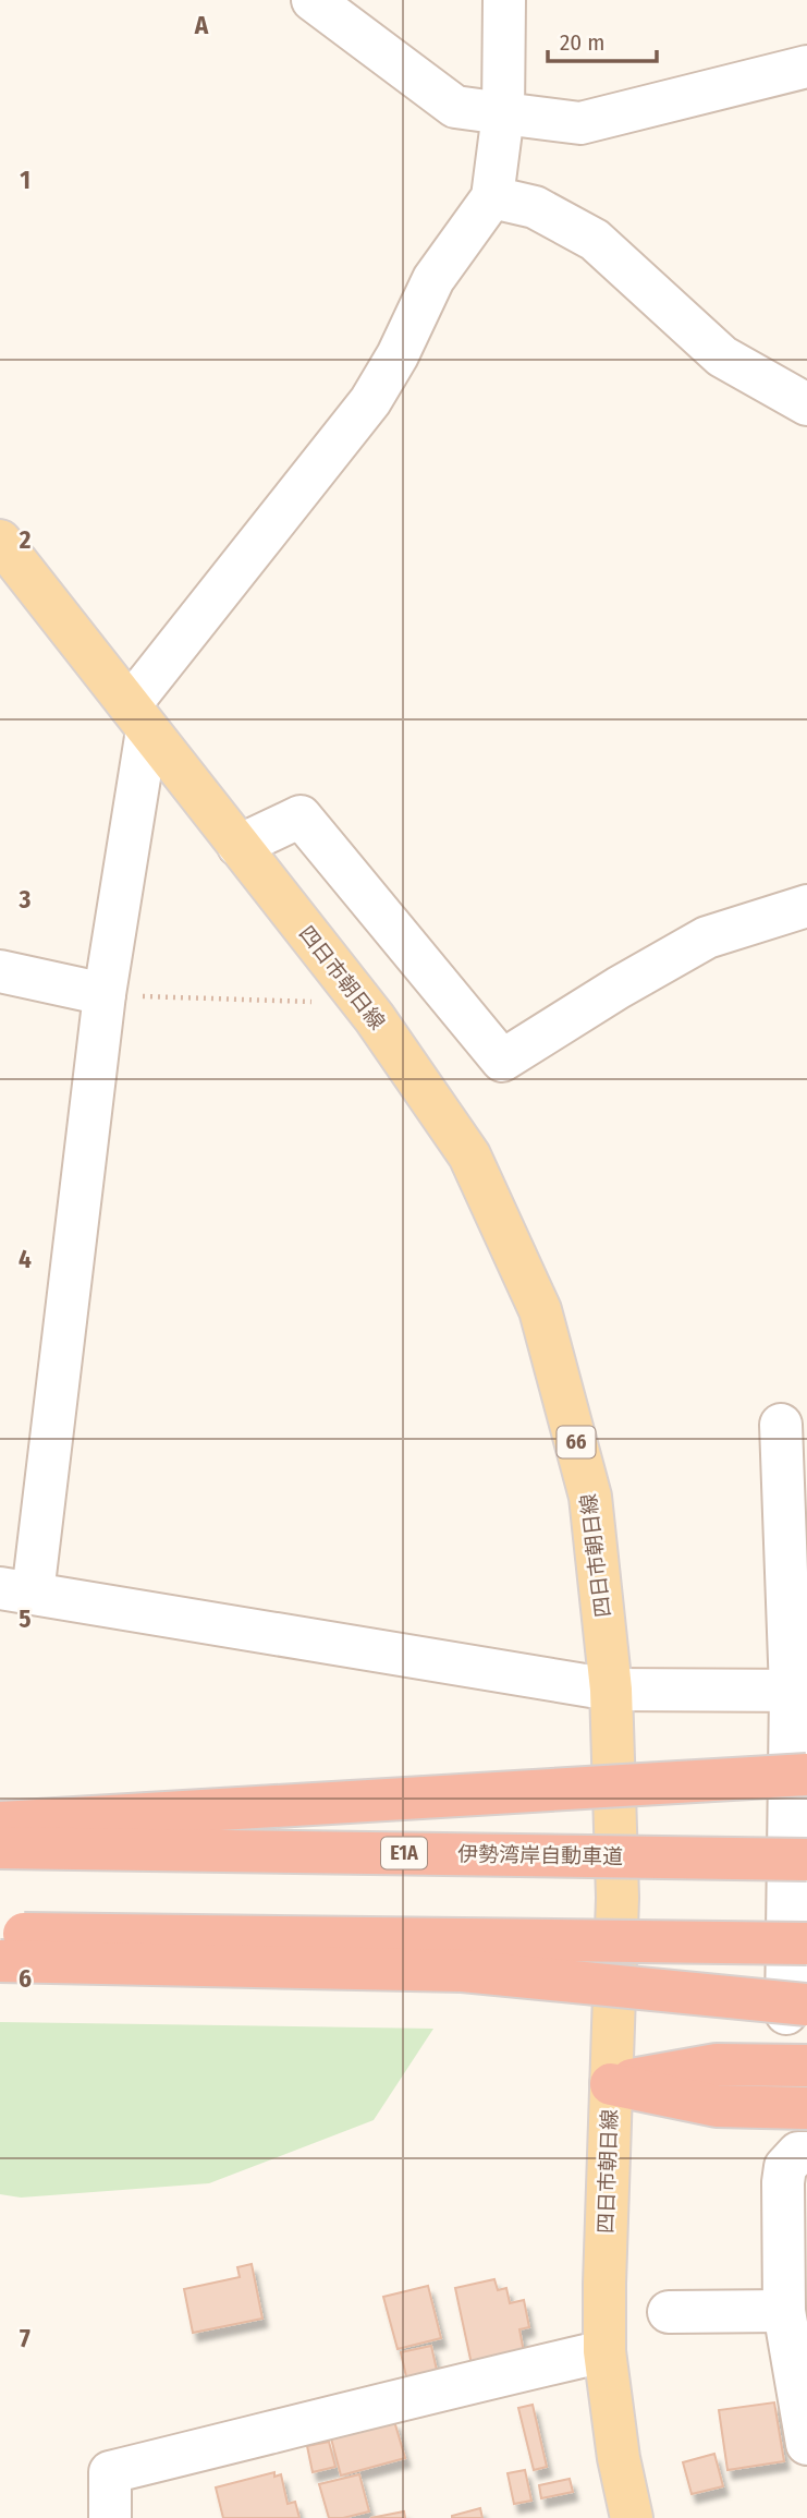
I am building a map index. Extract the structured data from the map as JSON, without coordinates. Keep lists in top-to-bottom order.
{
  "streets": {
    "highway": ["E1A", "伊勢湾岸自動車道"],
    "main road": ["四日市朝日線", "66"]
  },
  "scale_bar": "20 m",
  "grid": {
    "columns": ["A"],
    "rows": [
      "1",
      "2",
      "3",
      "4",
      "5",
      "6",
      "7"
    ]
  }
}
